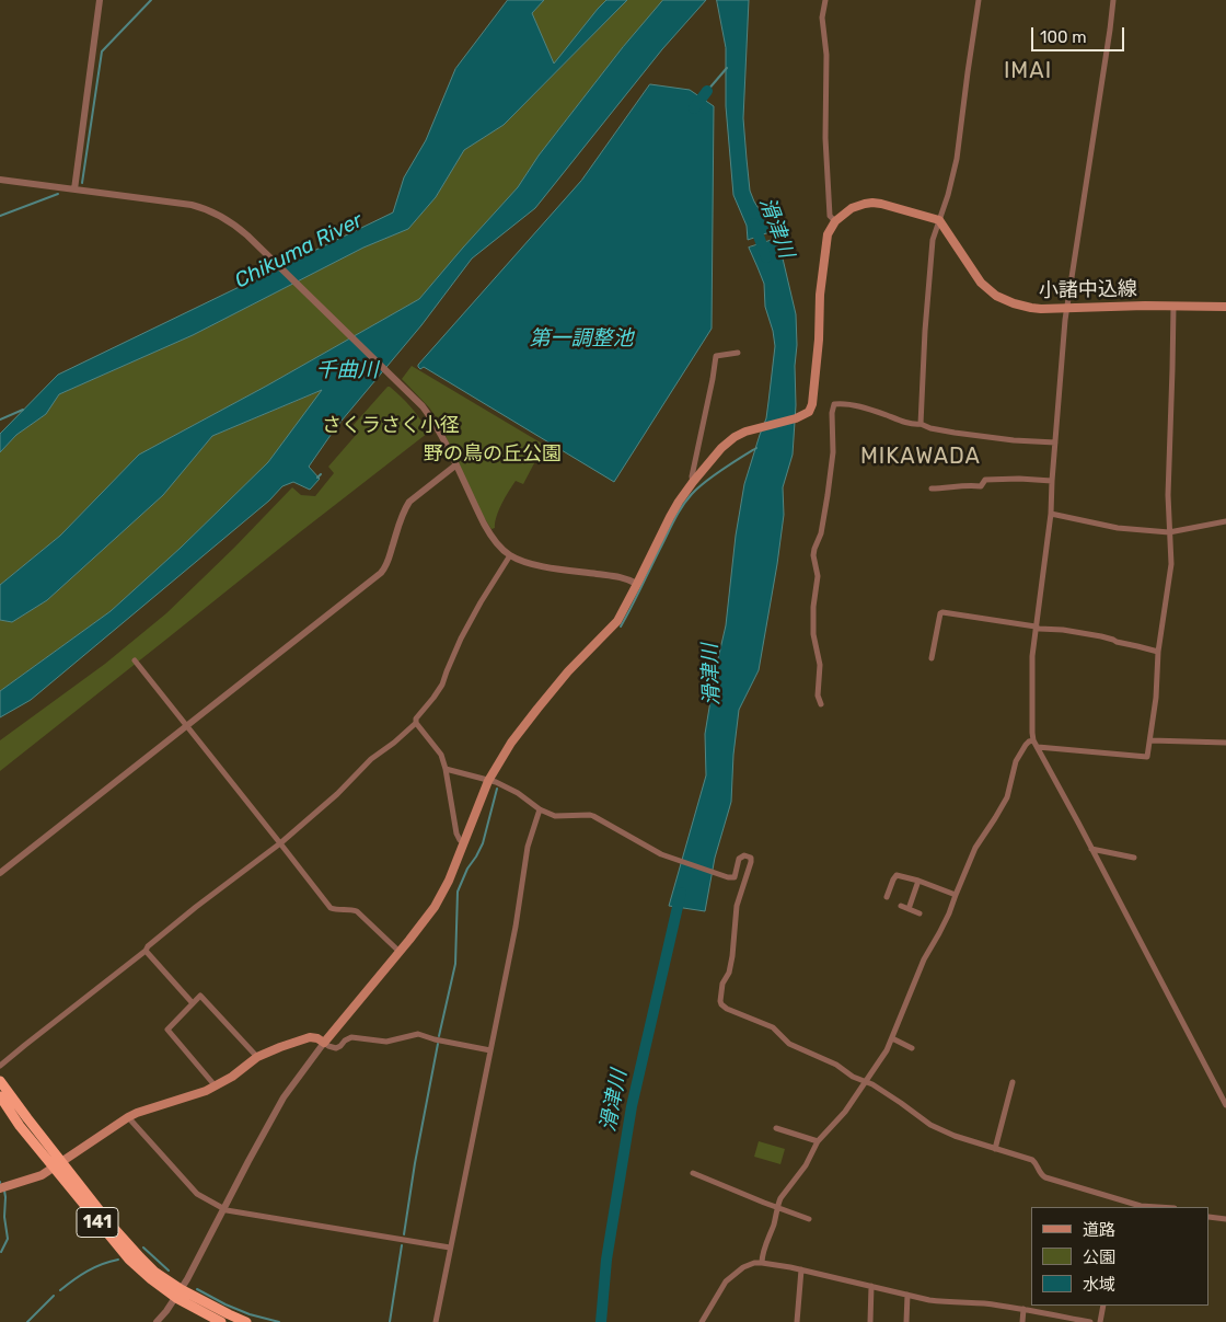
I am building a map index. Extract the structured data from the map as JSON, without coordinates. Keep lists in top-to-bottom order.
{
  "streets": {
    "highway": ["141"],
    "main road": ["小諸中込線"]
  },
  "districts": ["IMAI", "MIKAWADA"],
  "water": [
    "滑津川",
    "Chikuma River",
    "第一調整池",
    "千曲川"
  ],
  "parks": ["さくラさく小径", "野の鳥の丘公園"],
  "legend": ["道路", "公園", "水域"],
  "scale_bar": "100 m"
}
